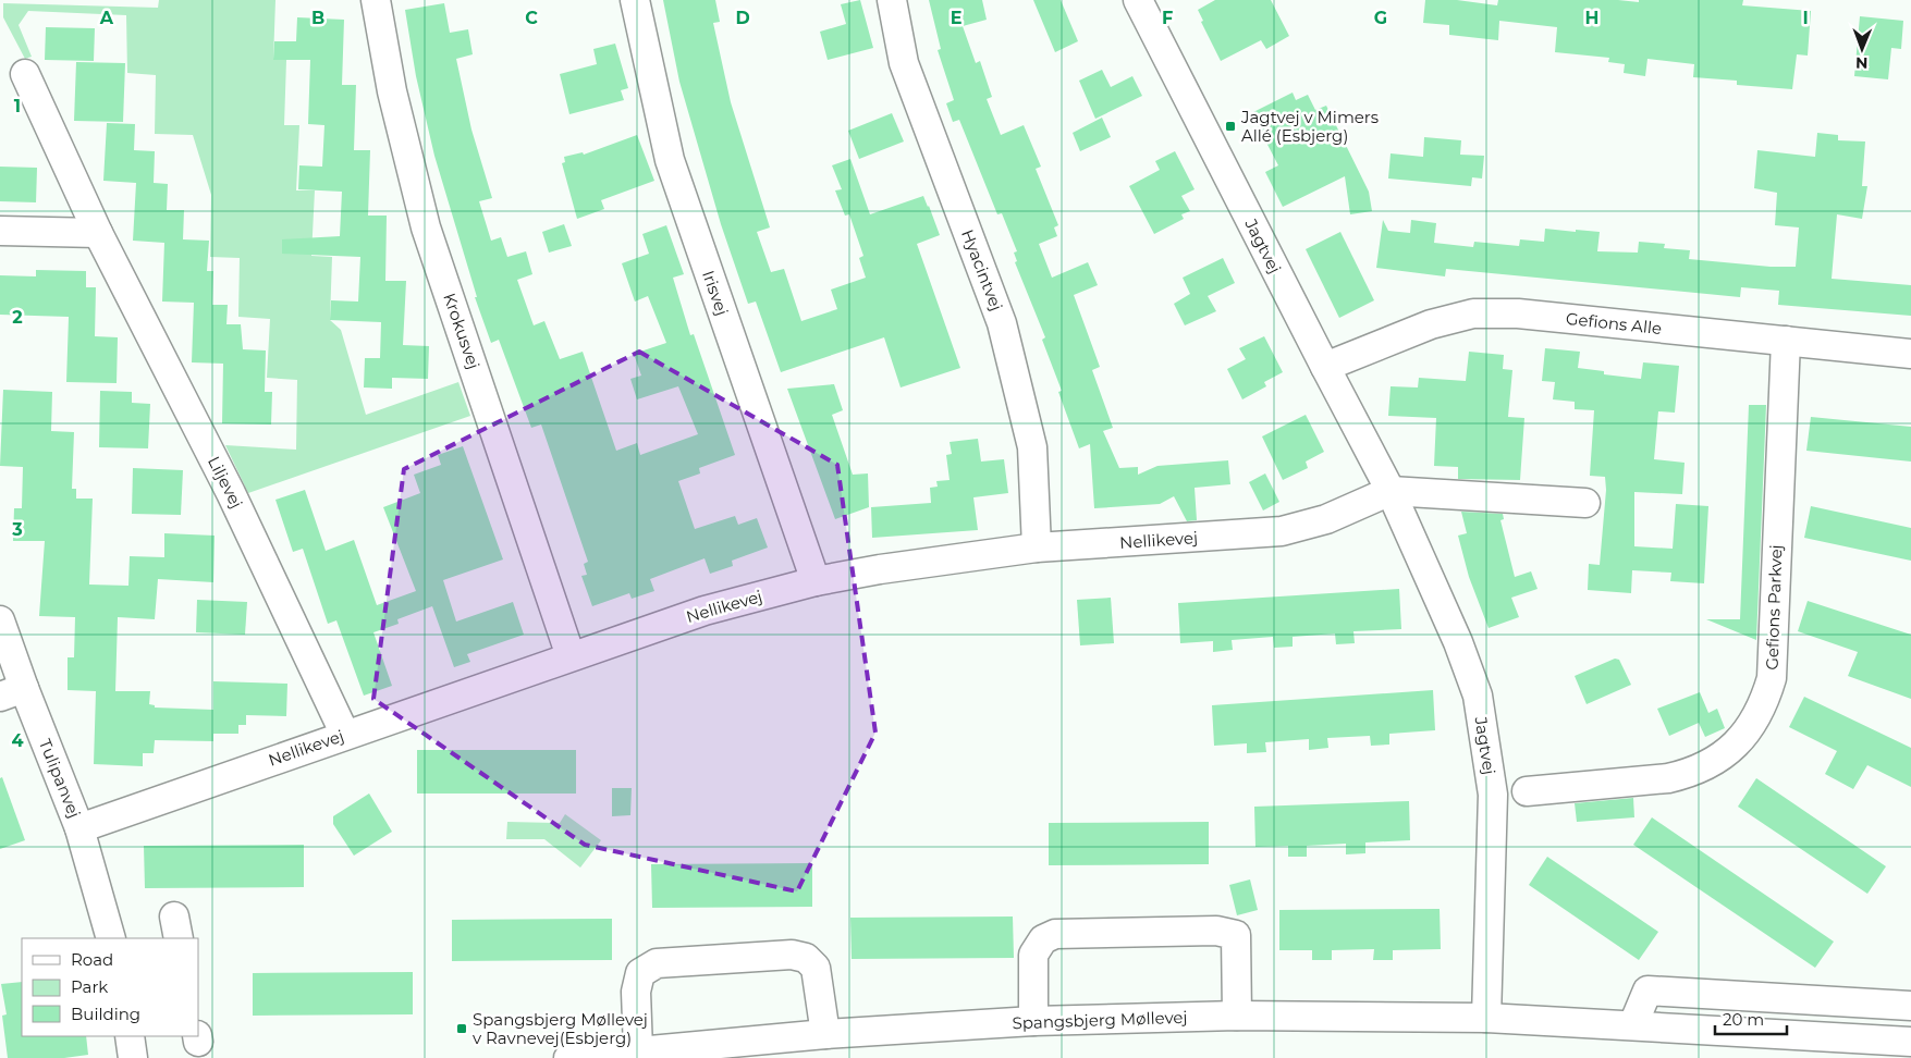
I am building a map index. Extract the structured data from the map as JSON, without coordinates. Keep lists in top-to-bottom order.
{
  "streets": {
    "street": [
      "Jagtvej",
      "Hyacintvej",
      "Irisvej",
      "Gefions Alle",
      "Krokusvej",
      "Liljevej",
      "Nellikevej",
      "Gefions Parkvej",
      "Tulipanvej",
      "Spangsbjerg Møllevej"
    ]
  },
  "crossings": [
    ["Jagtvej", "Gefions Alle"],
    ["Jagtvej", "Nellikevej"],
    ["Jagtvej", "Spangsbjerg Møllevej"],
    ["Hyacintvej", "Nellikevej"],
    ["Irisvej", "Nellikevej"],
    ["Gefions Alle", "Gefions Parkvej"],
    ["Krokusvej", "Nellikevej"],
    ["Liljevej", "Nellikevej"],
    ["Nellikevej", "Tulipanvej"]
  ],
  "places": {
    "transit": ["Jagtvej v Mimers Allé (Esbjerg)", "Spangsbjerg Møllevej v Ravnevej(Esbjerg)"]
  },
  "legend": ["Road", "Park", "Building"],
  "scale_bar": "20 m",
  "north": "bottom",
  "grid": {
    "columns": [
      "A",
      "B",
      "C",
      "D",
      "E",
      "F",
      "G",
      "H",
      "I"
    ],
    "rows": [
      "1",
      "2",
      "3",
      "4"
    ]
  }
}
